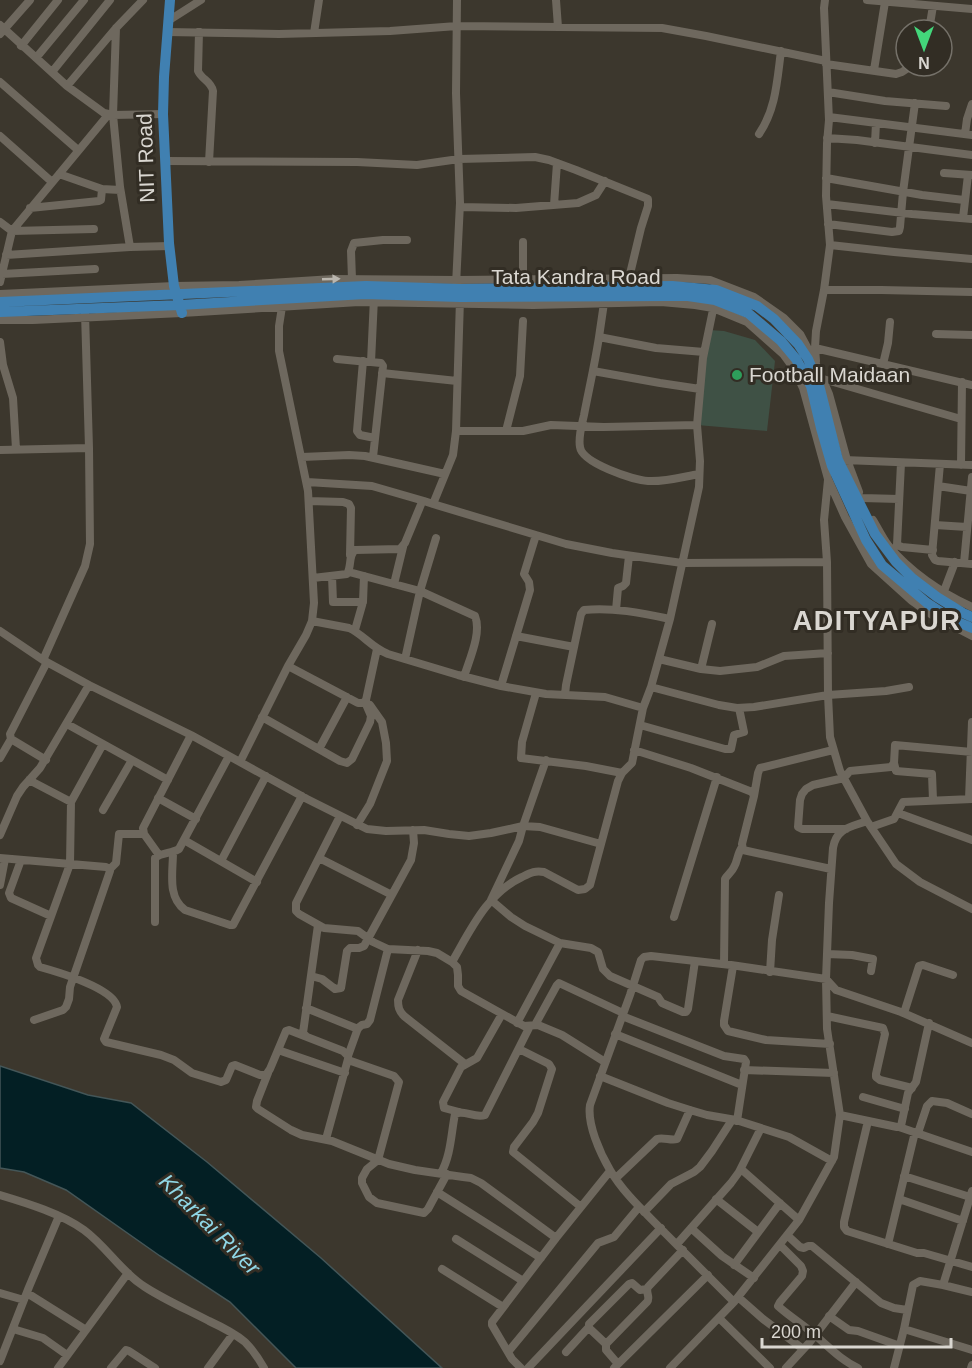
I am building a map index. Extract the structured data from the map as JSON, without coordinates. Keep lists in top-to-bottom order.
{
  "streets": {
    "main road": ["NIT Road", "Tata Kandra Road"]
  },
  "crossings": [
    ["NIT Road", "Tata Kandra Road"]
  ],
  "districts": ["ADITYAPUR"],
  "water": ["Kharkai River"],
  "places": ["Football Maidaan"],
  "scale_bar": "200 m",
  "north": "bottom"
}
